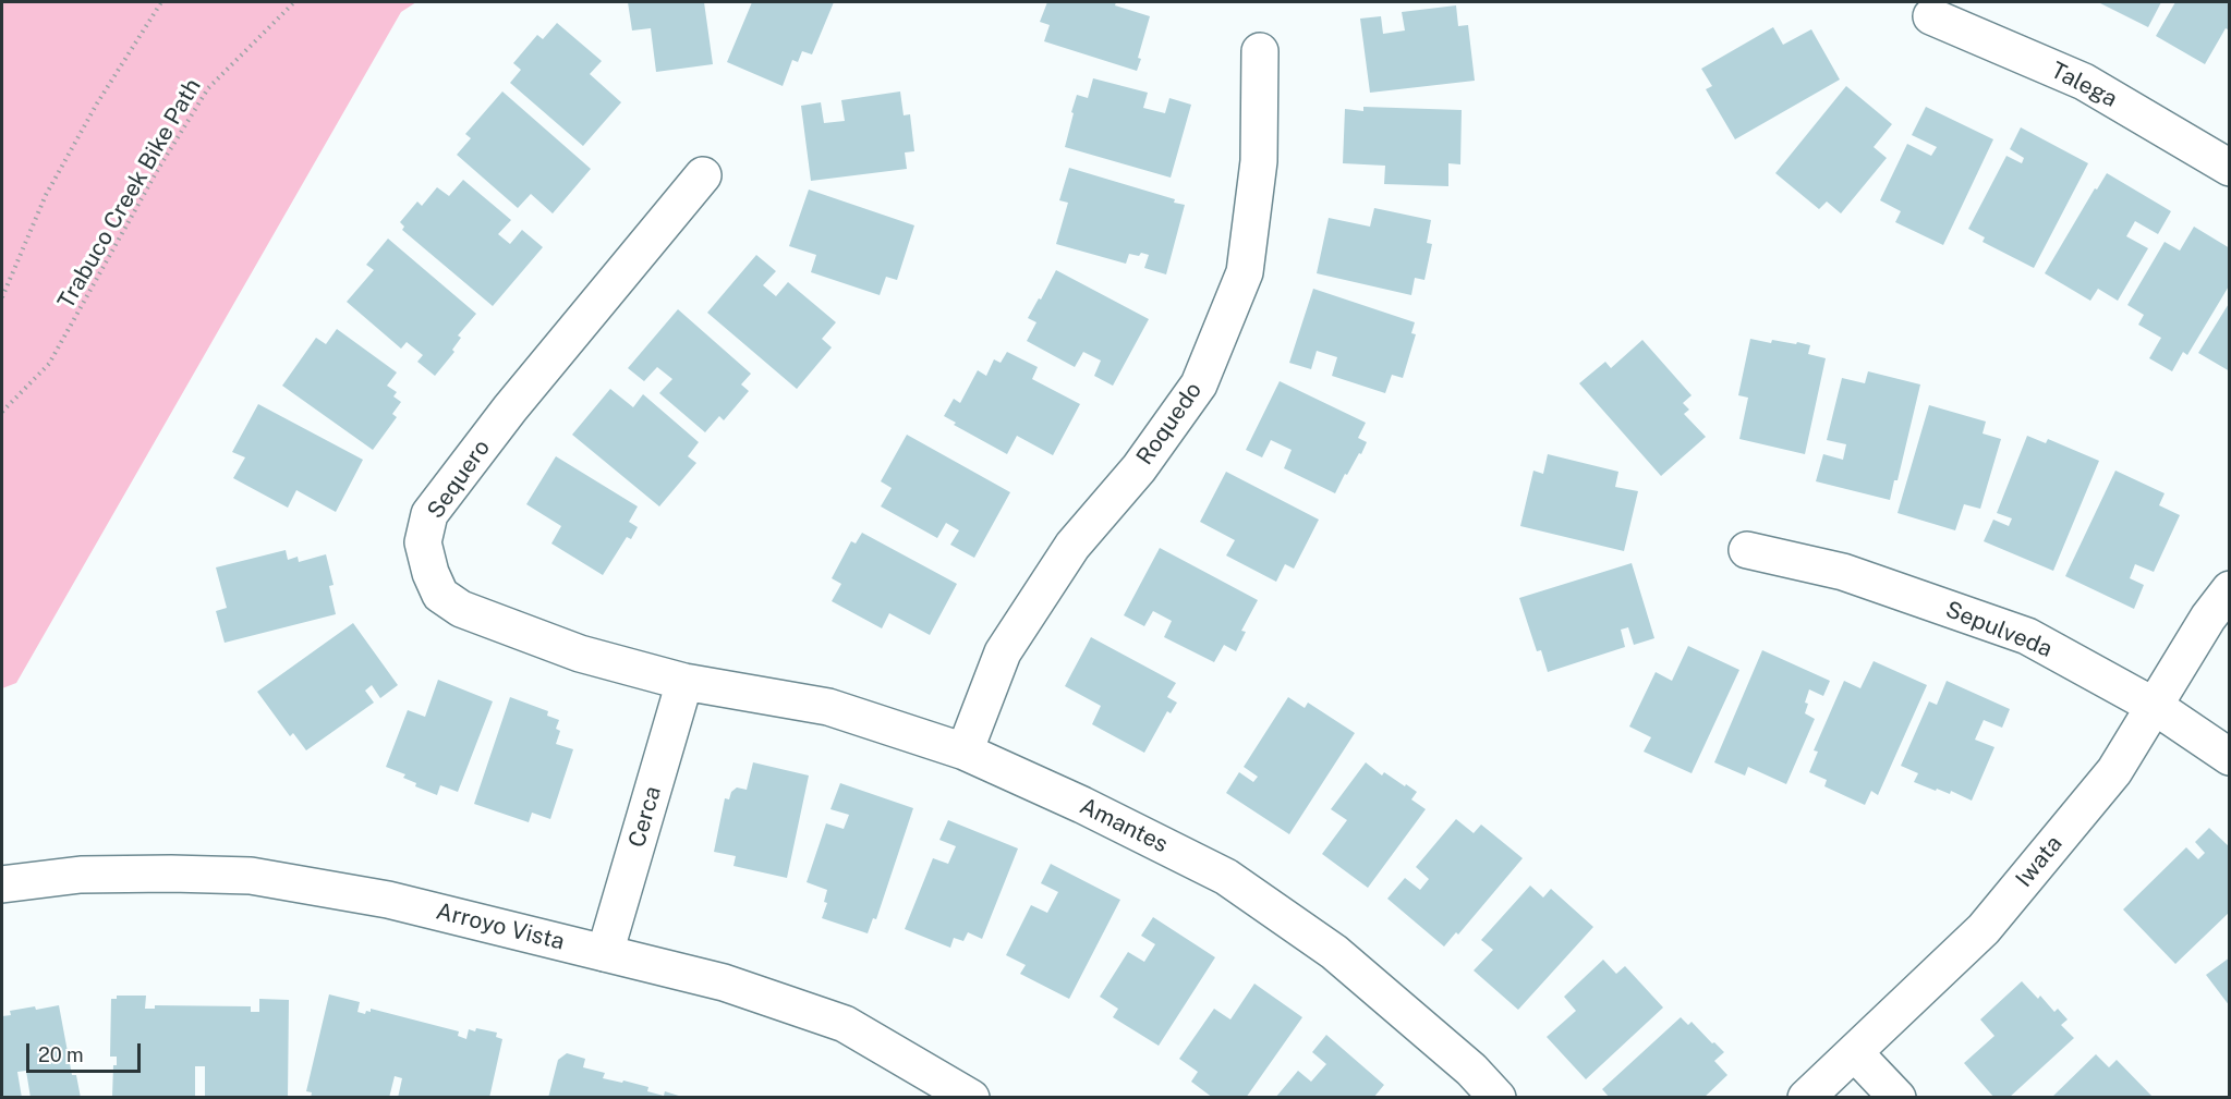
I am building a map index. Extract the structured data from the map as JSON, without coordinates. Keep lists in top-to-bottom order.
{
  "streets": {
    "street": [
      "Talega",
      "Roquedo",
      "Sequero",
      "Sepulveda",
      "Cerca",
      "Amantes",
      "Iwata",
      "Arroyo Vista"
    ],
    "path": ["Trabuco Creek Bike Path"]
  },
  "crossings": [
    ["Roquedo", "Amantes"],
    ["Sequero", "Cerca"],
    ["Sequero", "Amantes"],
    ["Sepulveda", "Iwata"],
    ["Cerca", "Amantes"],
    ["Cerca", "Arroyo Vista"]
  ],
  "scale_bar": "20 m"
}
